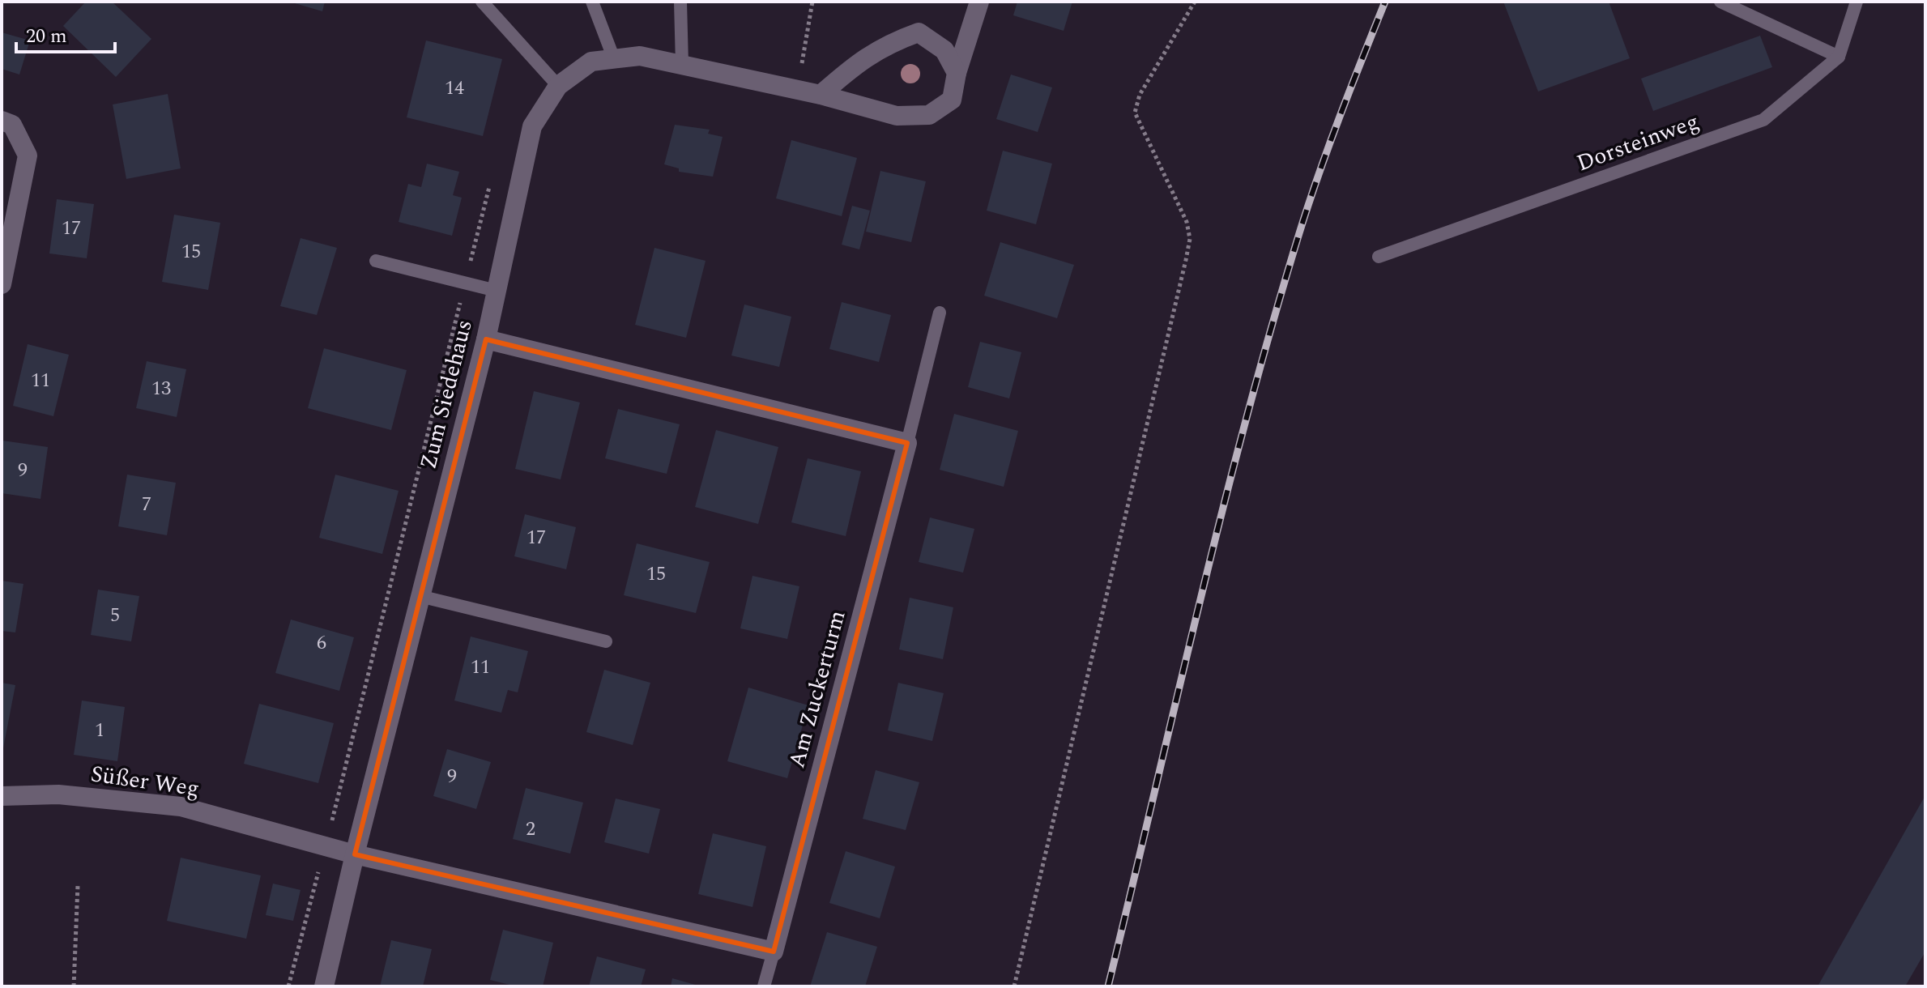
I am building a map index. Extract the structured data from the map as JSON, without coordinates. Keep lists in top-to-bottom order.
{
  "streets": {
    "street": ["Zum Siedehaus", "Am Zuckerturm", "Süßer Weg"],
    "lane": ["Dorsteinweg"]
  },
  "crossings": [
    ["Zum Siedehaus", "Süßer Weg"]
  ],
  "house_numbers": [
    "14",
    "17",
    "15",
    "11",
    "13",
    "9",
    "7",
    "17",
    "15",
    "5",
    "6",
    "11",
    "1",
    "9",
    "2"
  ],
  "scale_bar": "20 m"
}
